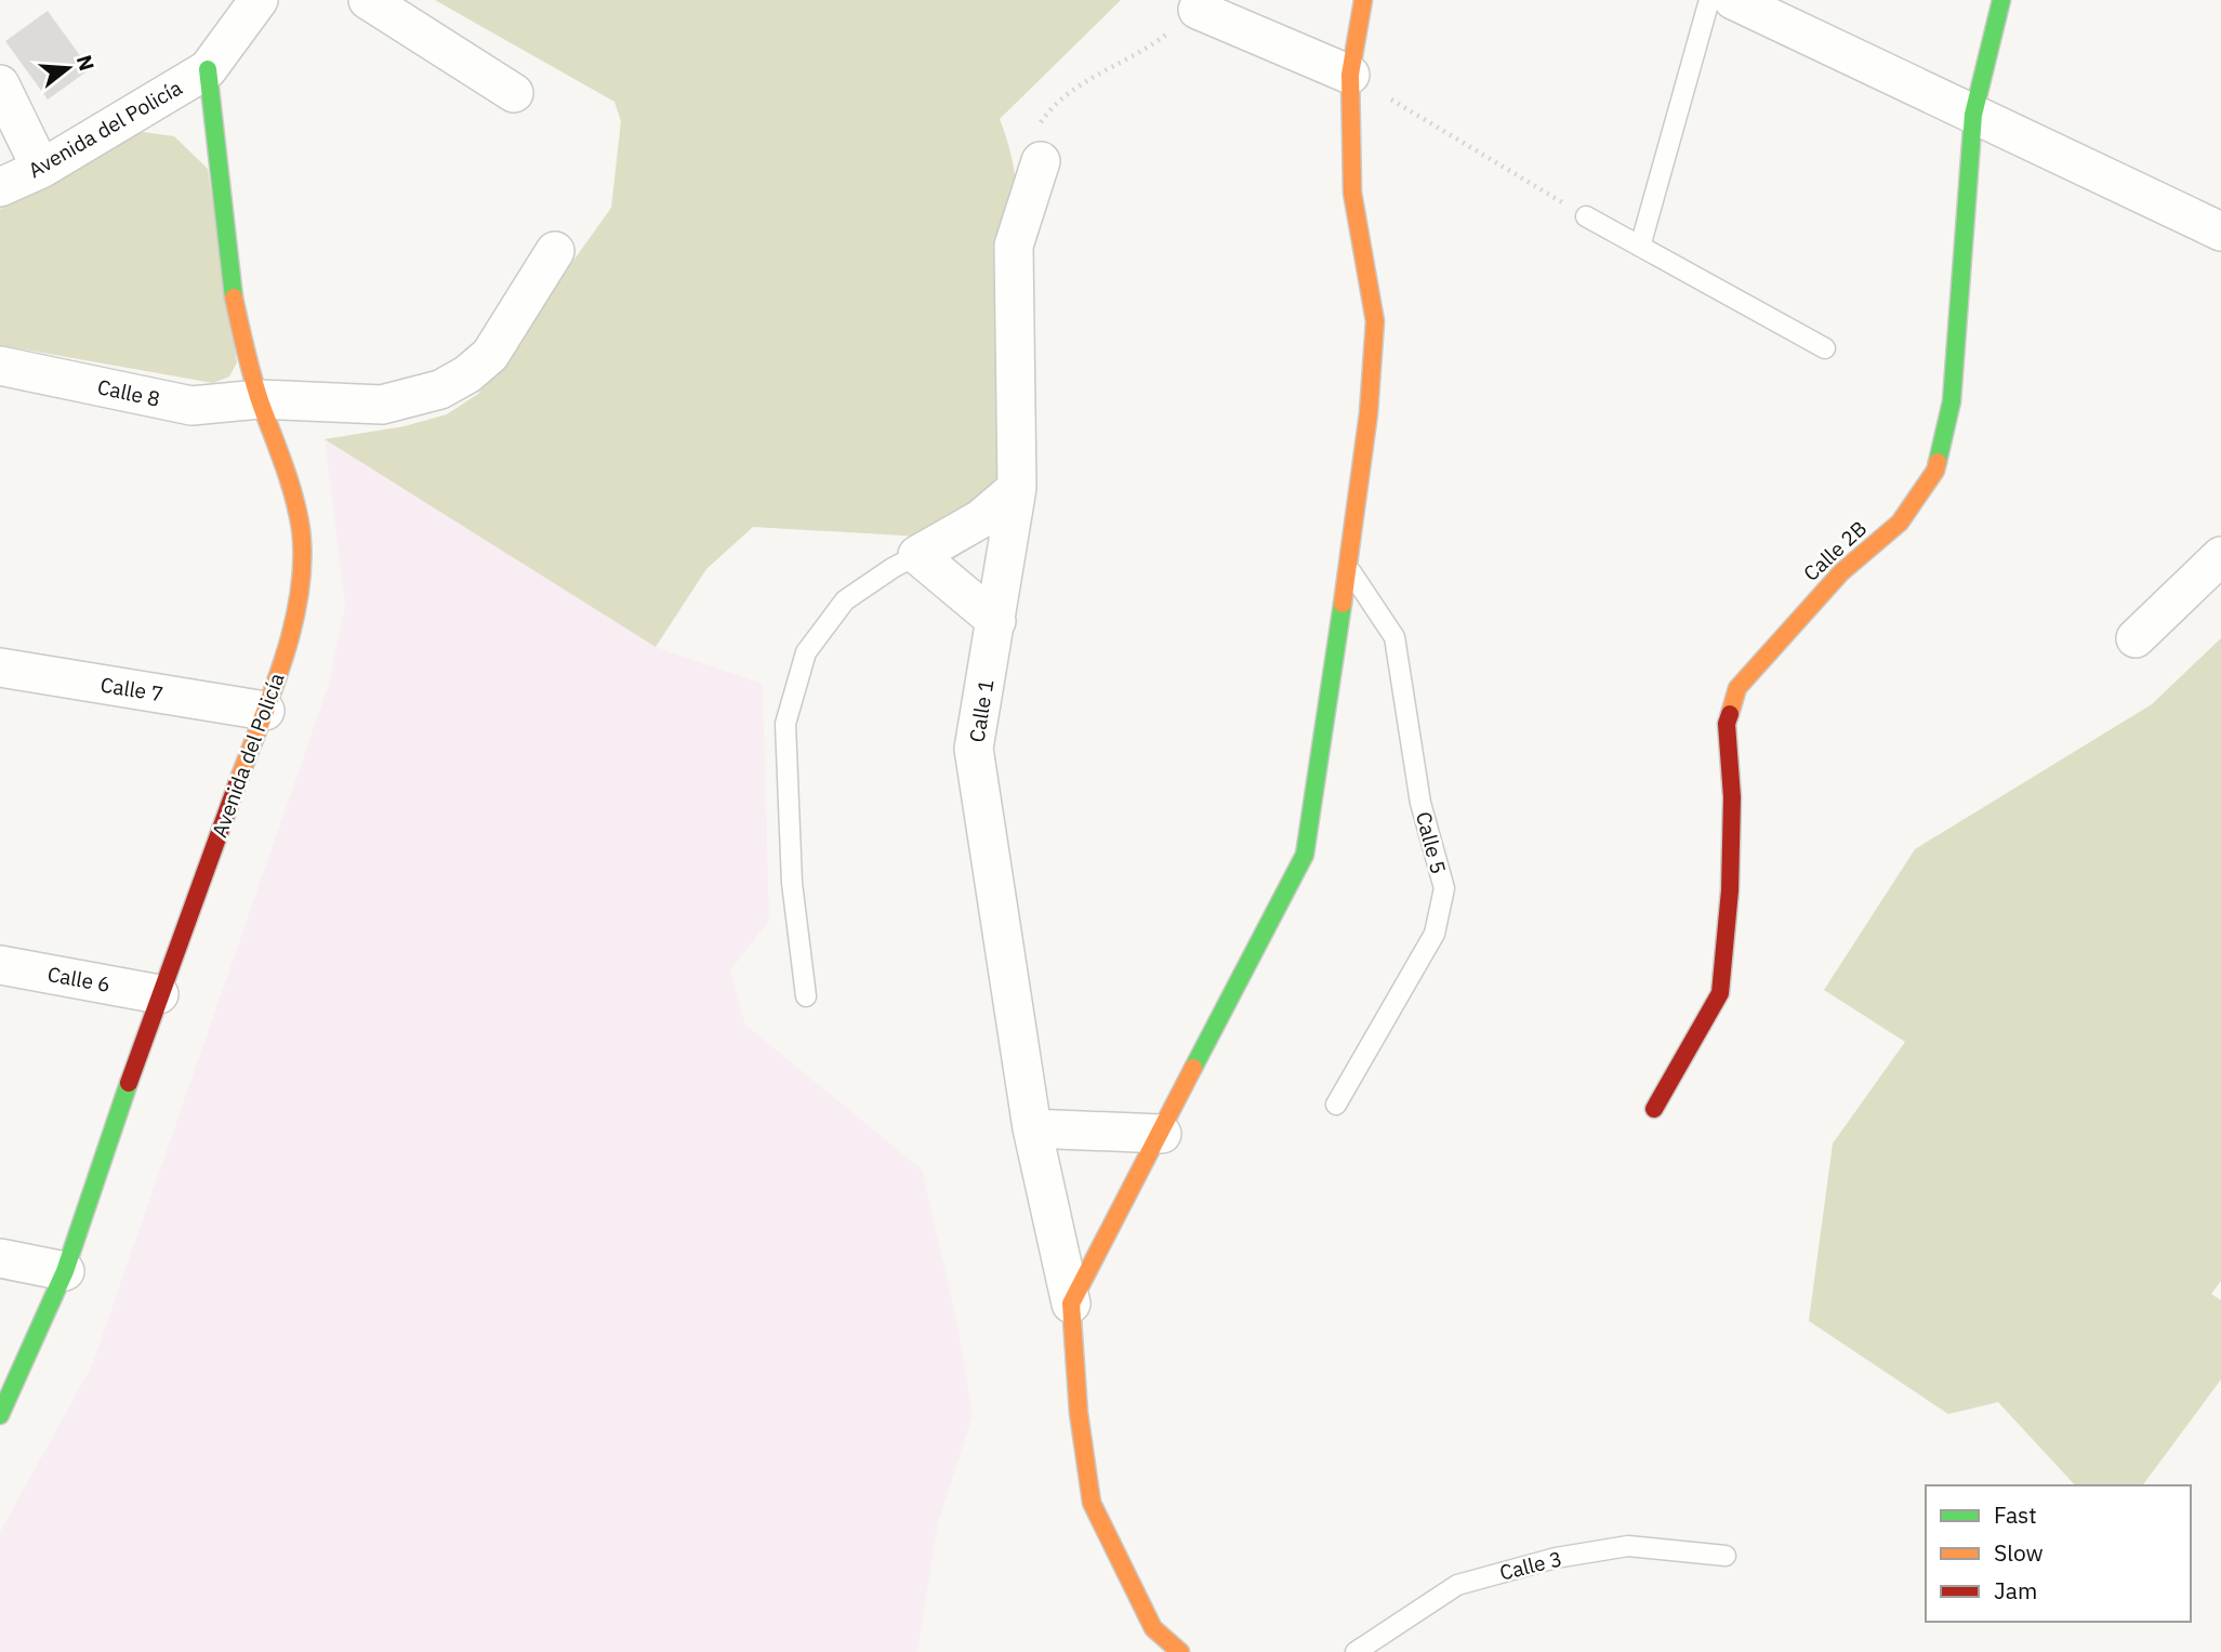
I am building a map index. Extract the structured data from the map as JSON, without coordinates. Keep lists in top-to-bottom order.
{
  "streets": {
    "street": [
      "Avenida del Policía",
      "Calle 8",
      "Calle 2B",
      "Calle 7",
      "Calle 1",
      "Calle 6"
    ],
    "lane": ["Calle 5", "Calle 3"]
  },
  "crossings": [
    ["Avenida del Policía", "Calle 8"],
    ["Avenida del Policía", "Calle 7"],
    ["Avenida del Policía", "Calle 6"]
  ],
  "legend": ["Fast", "Slow", "Jam"],
  "north": "right"
}
